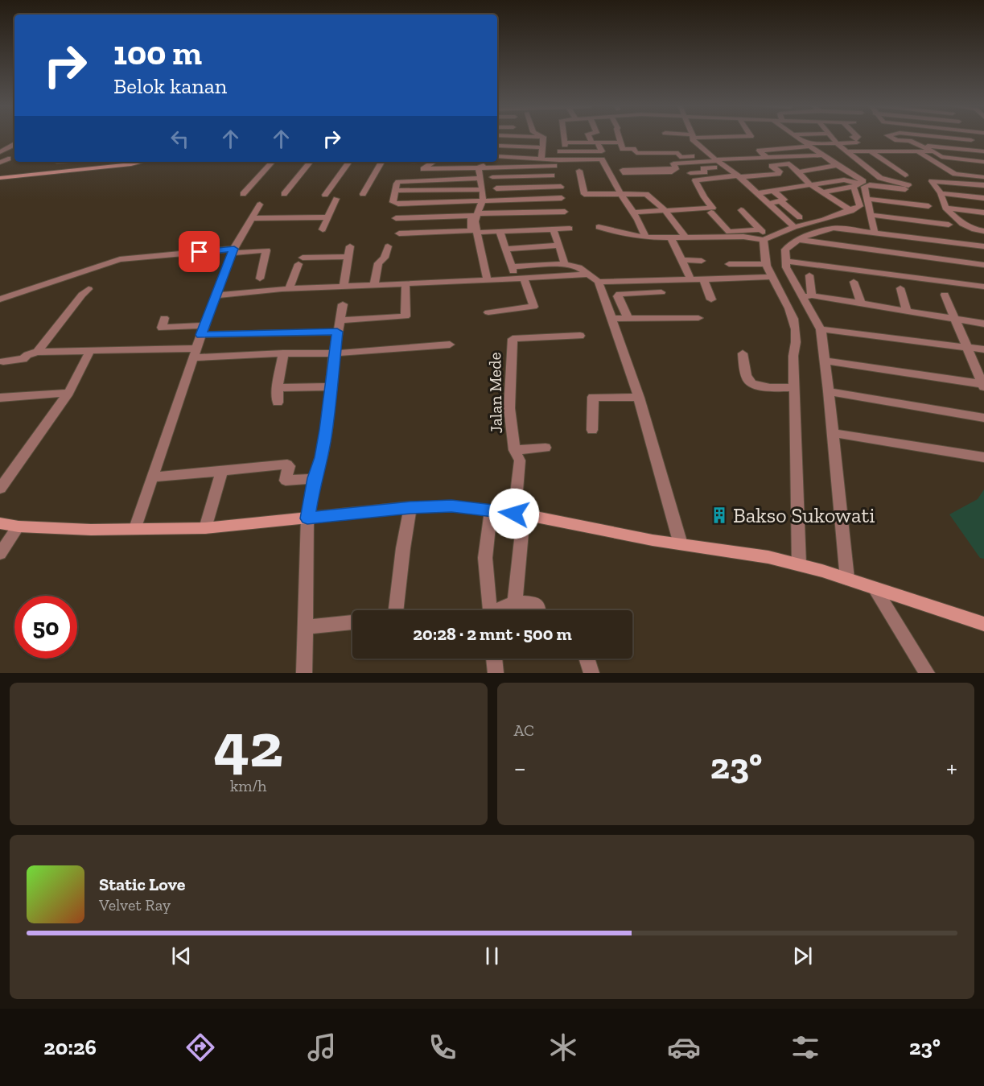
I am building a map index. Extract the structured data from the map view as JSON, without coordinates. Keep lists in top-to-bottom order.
{
  "streets": {
    "street": ["Jalan Mede"]
  },
  "places": {
    "building": ["Bakso Sukowati"]
  },
  "page": {
    "turn": ["100 m", "Belok kanan"],
    "limit": "50",
    "trip": "20:28 · 2 mnt · 500 m",
    "tile": [
      ["42", "km/h"],
      "AC"
    ],
    "heat": ["−", "23°", "+"],
    "song": ["Static Love", "Velvet Ray"],
    "tabs": ["20:26", "23°"]
  }
}
